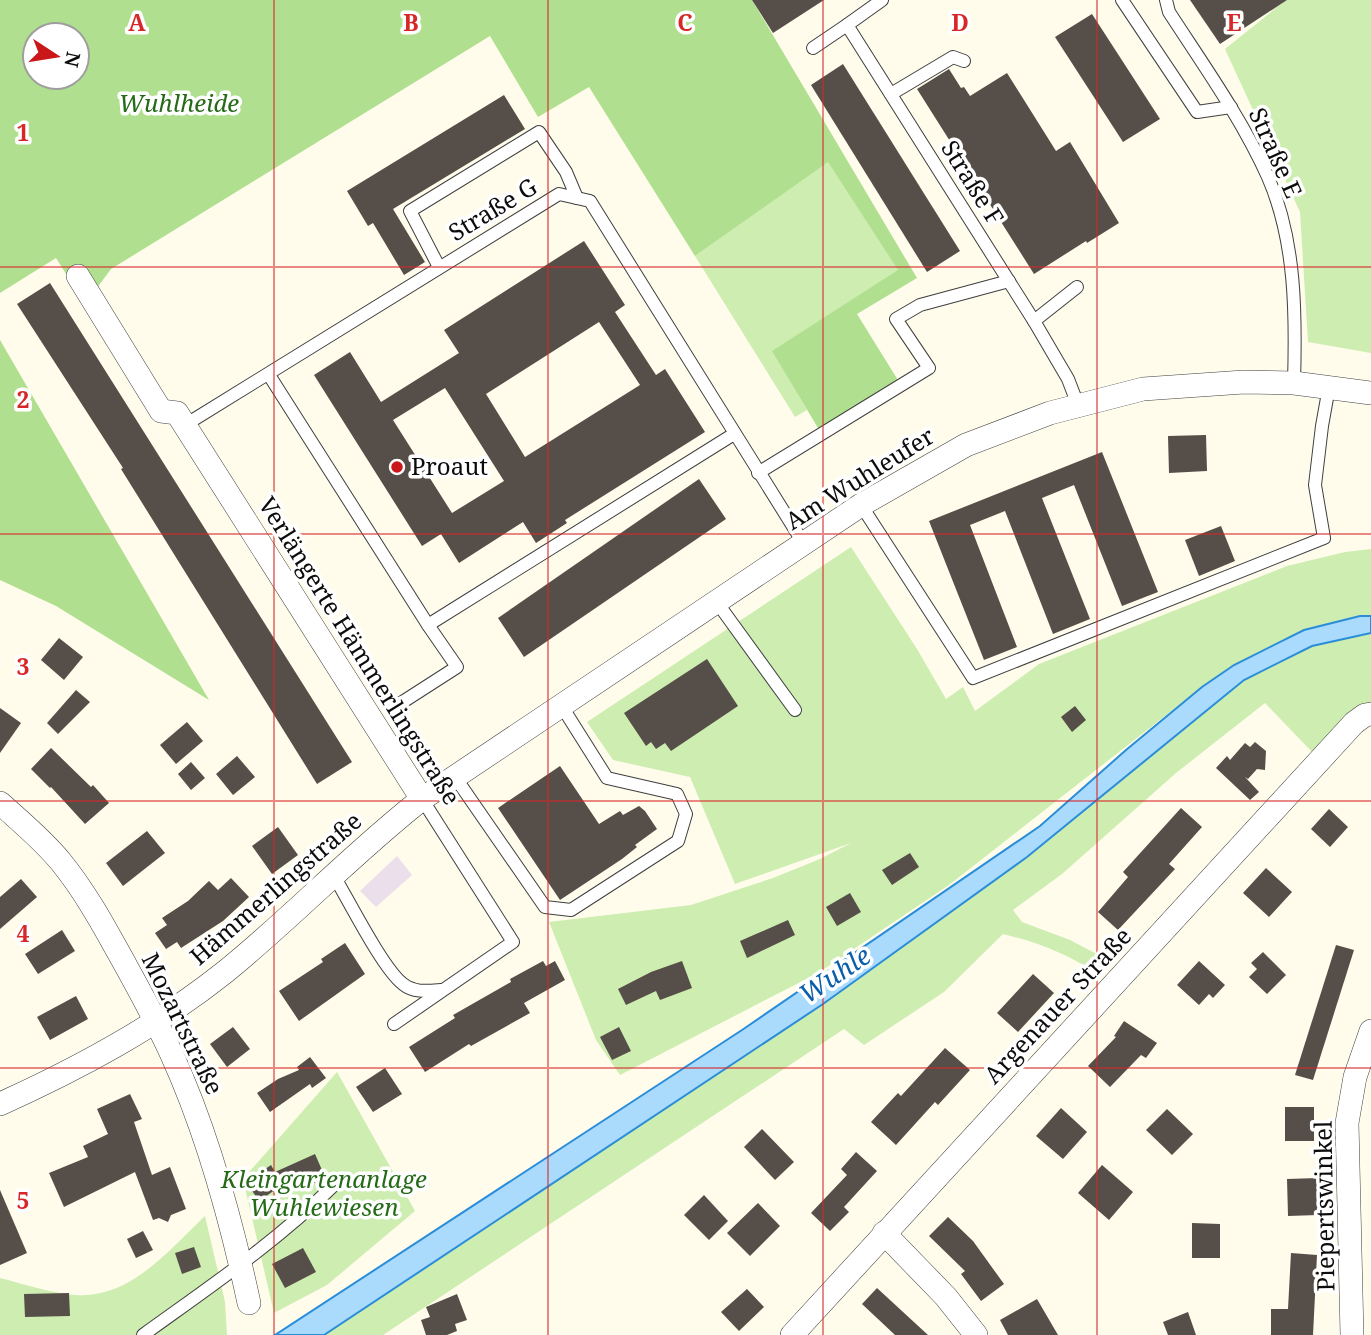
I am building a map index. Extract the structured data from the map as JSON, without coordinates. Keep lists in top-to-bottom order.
{
  "streets": {
    "street": [
      "Am Wuhleufer",
      "Verlängerte Hämmerlingstraße",
      "Hämmerlingstraße",
      "Argenauer Straße",
      "Mozartstraße",
      "Piepertswinkel"
    ],
    "lane": ["Straße E", "Straße F", "Straße G"]
  },
  "crossings": [
    ["Straße E", "Am Wuhleufer"],
    ["Straße F", "Am Wuhleufer"],
    ["Straße G", "Am Wuhleufer"],
    ["Straße G", "Verlängerte Hämmerlingstraße"],
    ["Am Wuhleufer", "Verlängerte Hämmerlingstraße"],
    ["Am Wuhleufer", "Hämmerlingstraße"],
    ["Verlängerte Hämmerlingstraße", "Hämmerlingstraße"],
    ["Hämmerlingstraße", "Mozartstraße"]
  ],
  "water": ["Wuhle"],
  "parks": ["Wuhlheide", "Kleingartenanlage Wuhlewiesen"],
  "places": ["Proaut"],
  "north": "right",
  "grid": {
    "columns": [
      "A",
      "B",
      "C",
      "D",
      "E"
    ],
    "rows": [
      "1",
      "2",
      "3",
      "4",
      "5"
    ]
  }
}
